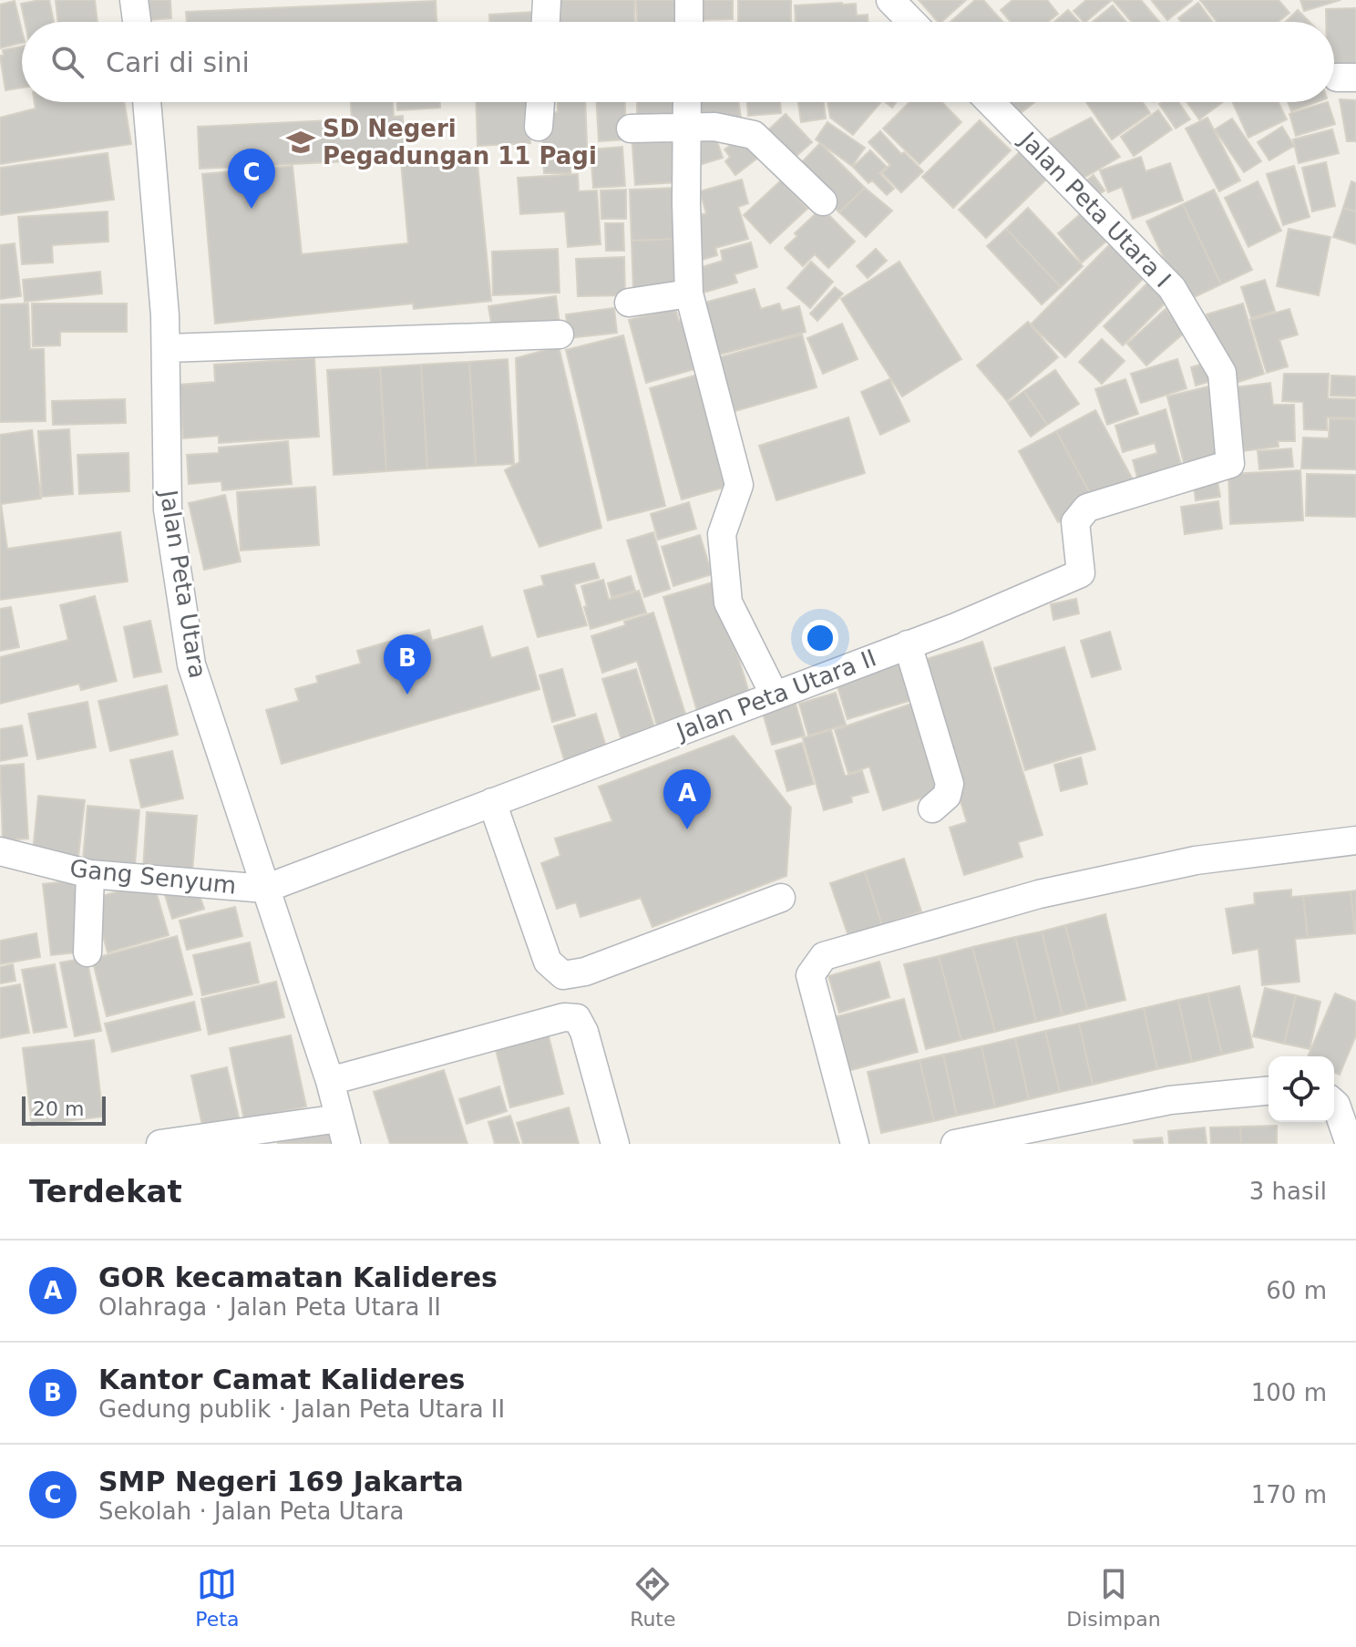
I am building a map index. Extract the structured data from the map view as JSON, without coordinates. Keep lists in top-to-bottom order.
{
  "streets": {
    "street": [
      "Jalan Peta Utara I",
      "Jalan Peta Utara",
      "Jalan Peta Utara II",
      "Gang Senyum"
    ]
  },
  "crossings": [
    ["Jalan Peta Utara I", "Jalan Peta Utara II"],
    ["Jalan Peta Utara", "Jalan Peta Utara II"],
    ["Jalan Peta Utara", "Gang Senyum"],
    ["Jalan Peta Utara II", "Gang Senyum"]
  ],
  "places": {
    "school or university": ["SD Negeri Pegadungan 11 Pagi"]
  },
  "scale_bar": "20 m",
  "page": {
    "search": "Cari di sini",
    "pins": ["C", "B", "A"],
    "scale": "20 m",
    "heading": ["Terdekat", "3 hasil"],
    "list": [
      {
        "mark": "A",
        "name": "GOR kecamatan Kalideres",
        "note": "Olahraga · Jalan Peta Utara II",
        "value": "60 m"
      },
      {
        "mark": "B",
        "name": "Kantor Camat Kalideres",
        "note": "Gedung publik · Jalan Peta Utara II",
        "value": "100 m"
      },
      {
        "mark": "C",
        "name": "SMP Negeri 169 Jakarta",
        "note": "Sekolah · Jalan Peta Utara",
        "value": "170 m"
      }
    ],
    "nav": ["Peta", "Rute", "Disimpan"]
  }
}
